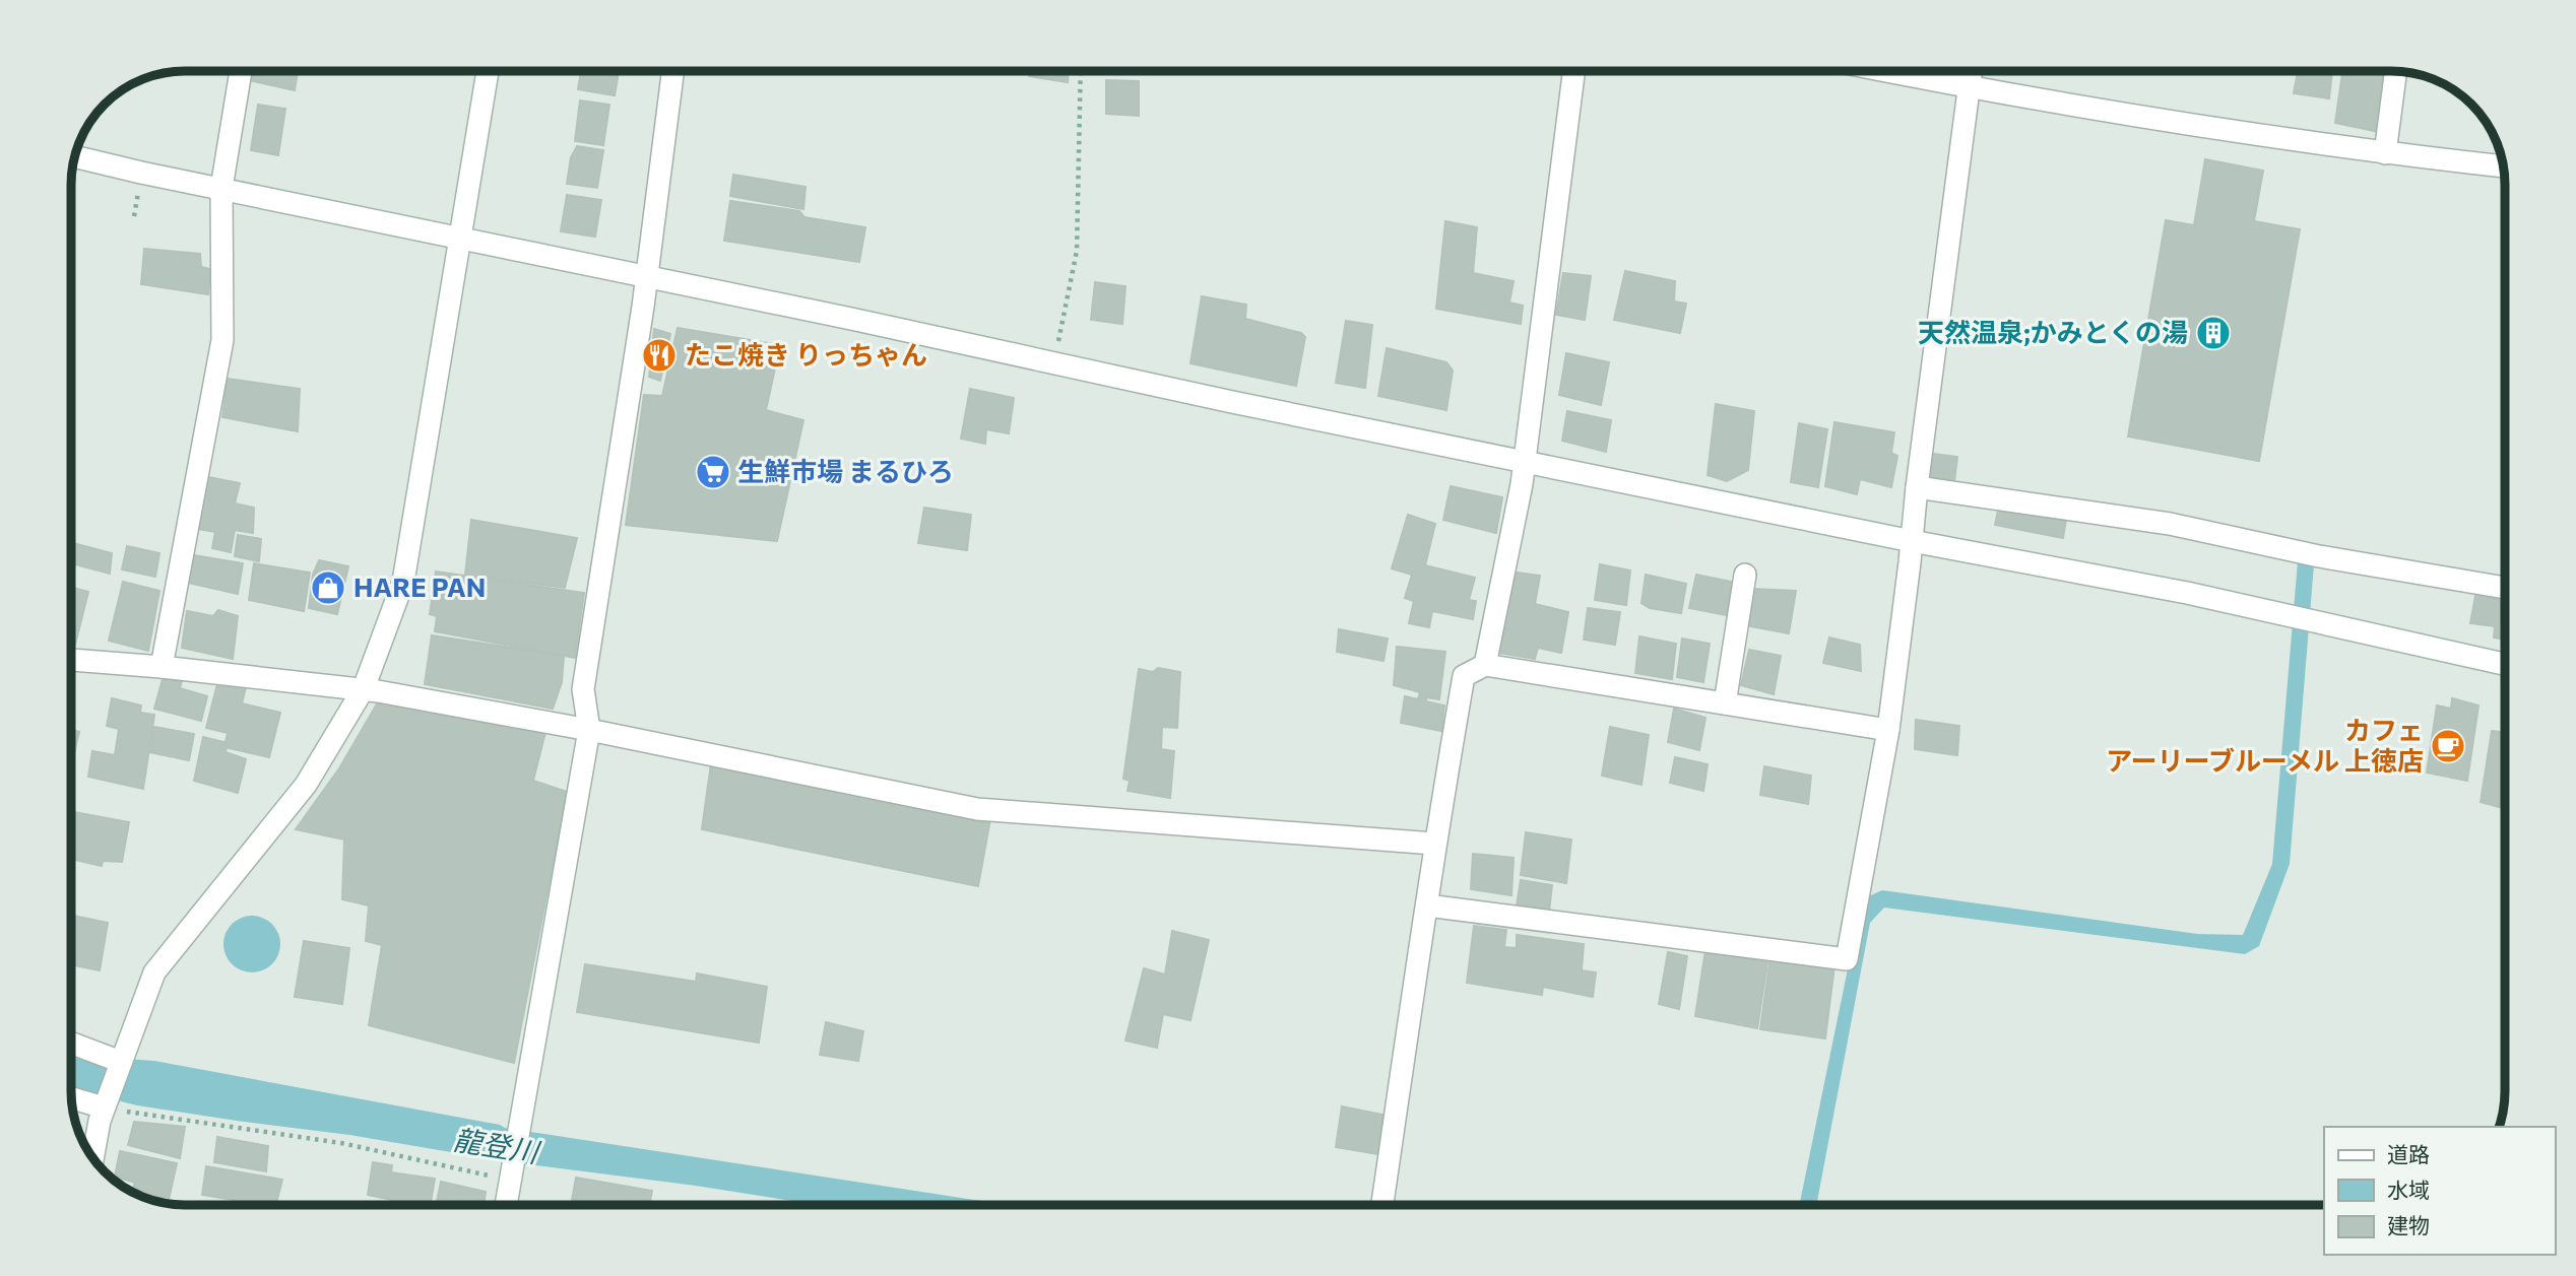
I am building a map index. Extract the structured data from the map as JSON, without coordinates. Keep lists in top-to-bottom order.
{
  "water": ["龍登川"],
  "places": {
    "building": ["天然温泉;かみとくの湯"],
    "restaurant": ["たこ焼き りっちゃん"],
    "supermarket": ["生鮮市場 まるひろ"],
    "shop": ["HARE PAN"],
    "cafe": ["カフェ アーリーブルーメル 上徳店"]
  },
  "legend": ["道路", "水域", "建物"]
}
